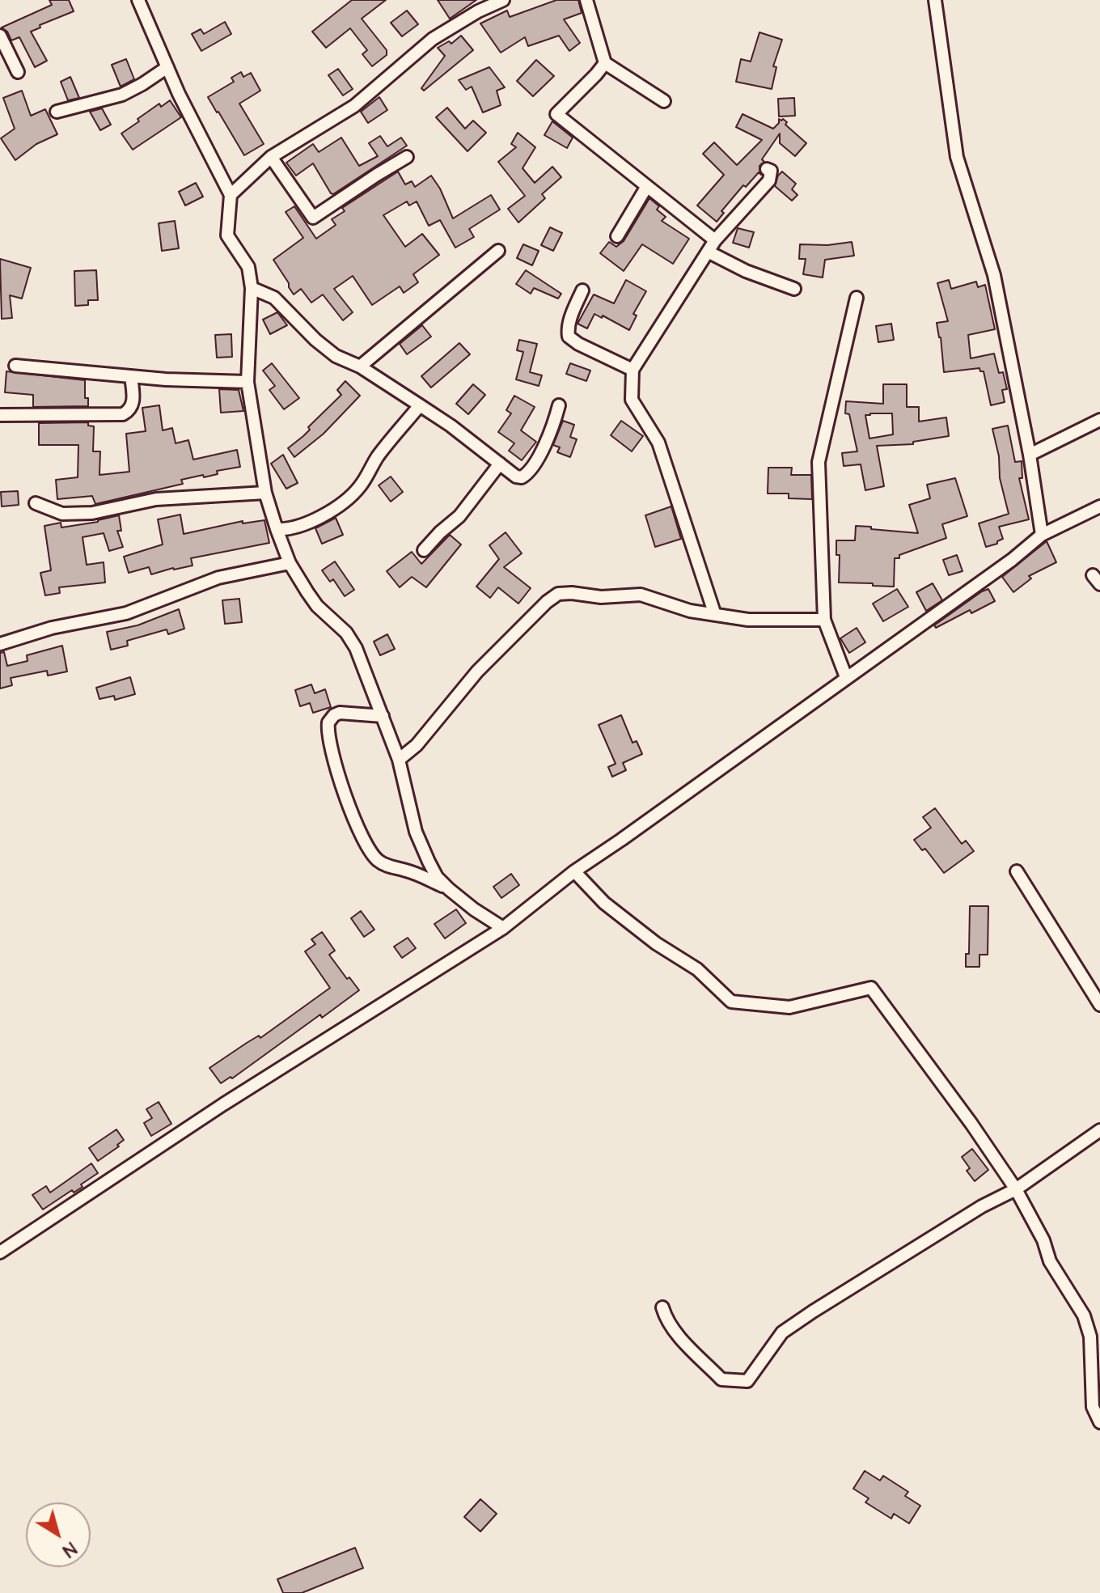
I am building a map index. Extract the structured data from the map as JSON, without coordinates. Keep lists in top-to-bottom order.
{
  "north": "bottom right"
}
